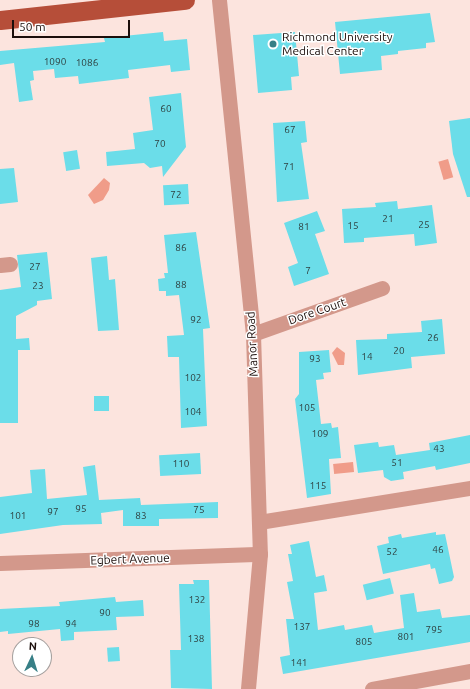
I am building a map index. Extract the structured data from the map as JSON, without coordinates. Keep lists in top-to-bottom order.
{
  "streets": {
    "street": ["Dore Court", "Manor Road", "Egbert Avenue"]
  },
  "crossings": [
    ["Dore Court", "Manor Road"],
    ["Manor Road", "Egbert Avenue"]
  ],
  "places": ["Richmond University Medical Center"],
  "house_numbers": [
    "1090",
    "1086",
    "60",
    "67",
    "70",
    "71",
    "72",
    "21",
    "25",
    "15",
    "81",
    "86",
    "27",
    "7",
    "88",
    "23",
    "92",
    "26",
    "20",
    "14",
    "93",
    "102",
    "105",
    "104",
    "109",
    "43",
    "51",
    "110",
    "115",
    "95",
    "75",
    "97",
    "101",
    "83",
    "46",
    "52",
    "132",
    "90",
    "98",
    "94",
    "137",
    "795",
    "801",
    "138",
    "805",
    "141"
  ],
  "scale_bar": "50 m",
  "north": "top"
}
